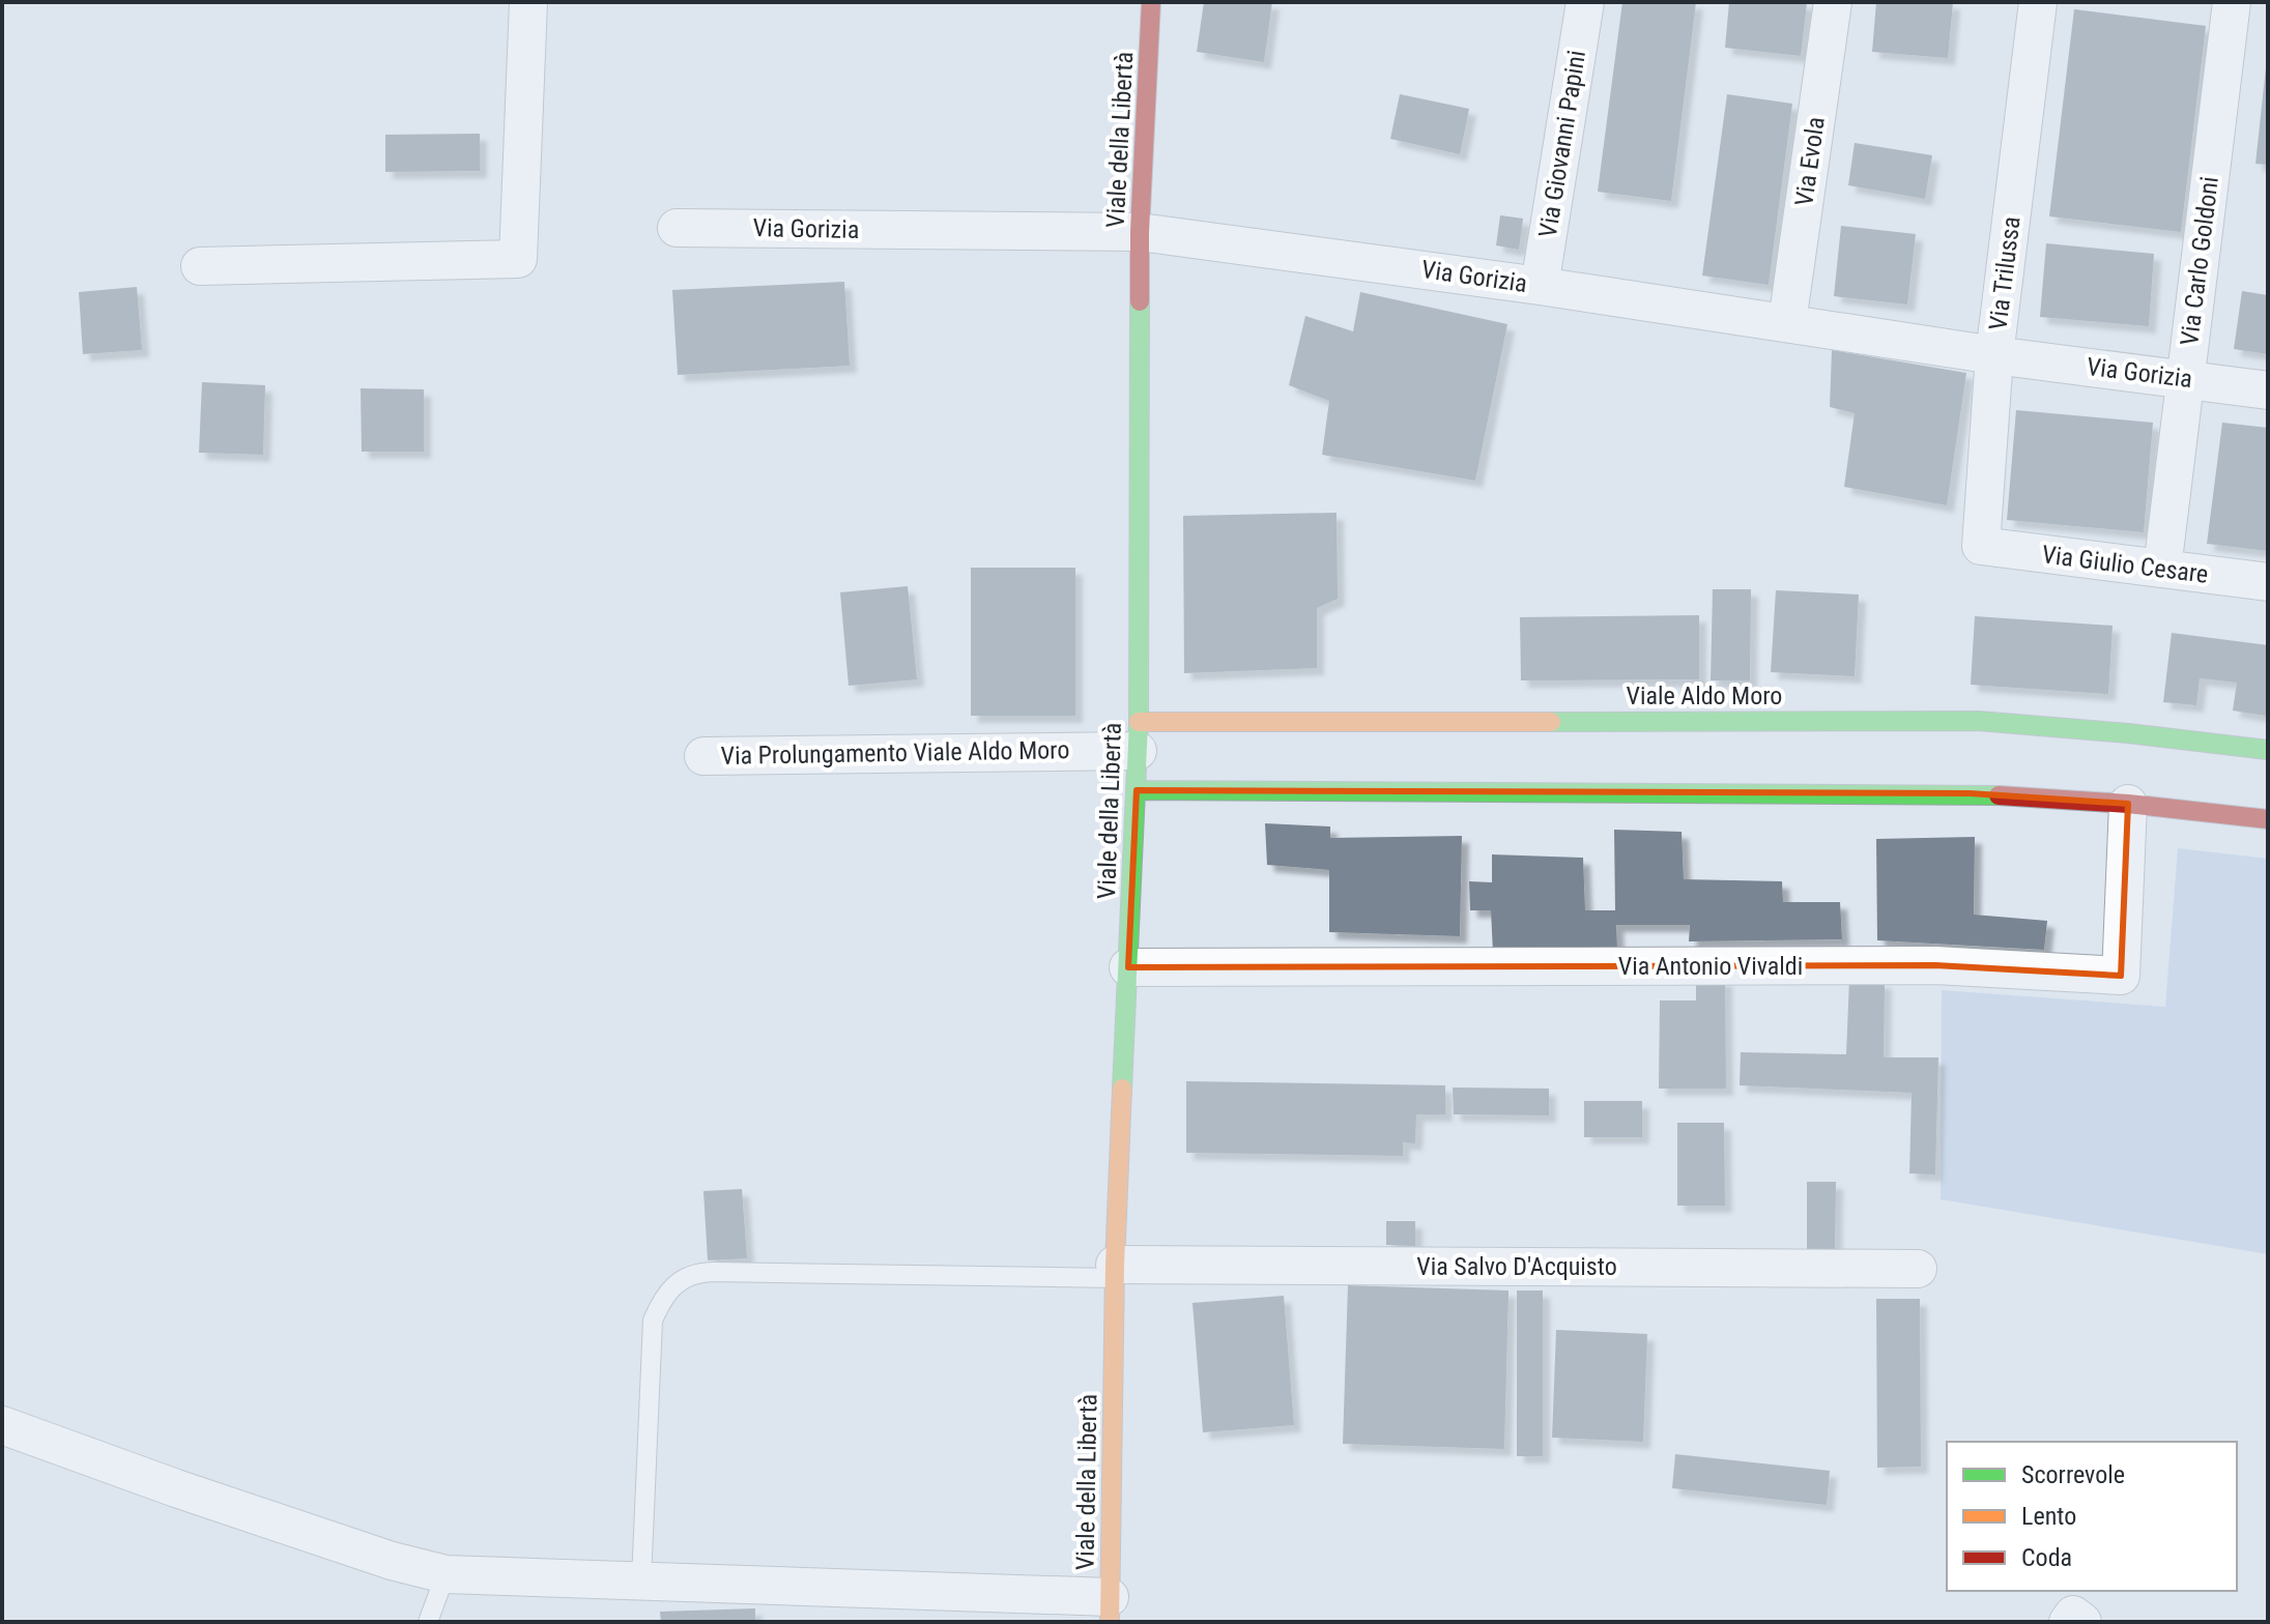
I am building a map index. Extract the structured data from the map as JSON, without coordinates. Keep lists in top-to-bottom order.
{
  "streets": {
    "street": [
      "Viale della Libertà",
      "Via Giovanni Papini",
      "Via Evola",
      "Via Gorizia",
      "Via Carlo Goldoni",
      "Via Trilussa",
      "Via Giulio Cesare",
      "Viale Aldo Moro",
      "Via Prolungamento Viale Aldo Moro",
      "Via Antonio Vivaldi",
      "Via Salvo D'Acquisto"
    ]
  },
  "crossings": [
    ["Viale della Libertà", "Via Gorizia"],
    ["Viale della Libertà", "Viale Aldo Moro"],
    ["Viale della Libertà", "Via Prolungamento Viale Aldo Moro"],
    ["Viale della Libertà", "Via Antonio Vivaldi"],
    ["Viale della Libertà", "Via Salvo D'Acquisto"],
    ["Via Giovanni Papini", "Via Gorizia"],
    ["Via Evola", "Via Gorizia"],
    ["Via Gorizia", "Via Carlo Goldoni"],
    ["Via Gorizia", "Via Trilussa"],
    ["Via Carlo Goldoni", "Via Giulio Cesare"],
    ["Via Trilussa", "Via Giulio Cesare"],
    ["Viale Aldo Moro", "Via Prolungamento Viale Aldo Moro"]
  ],
  "legend": ["Scorrevole", "Lento", "Coda"]
}
